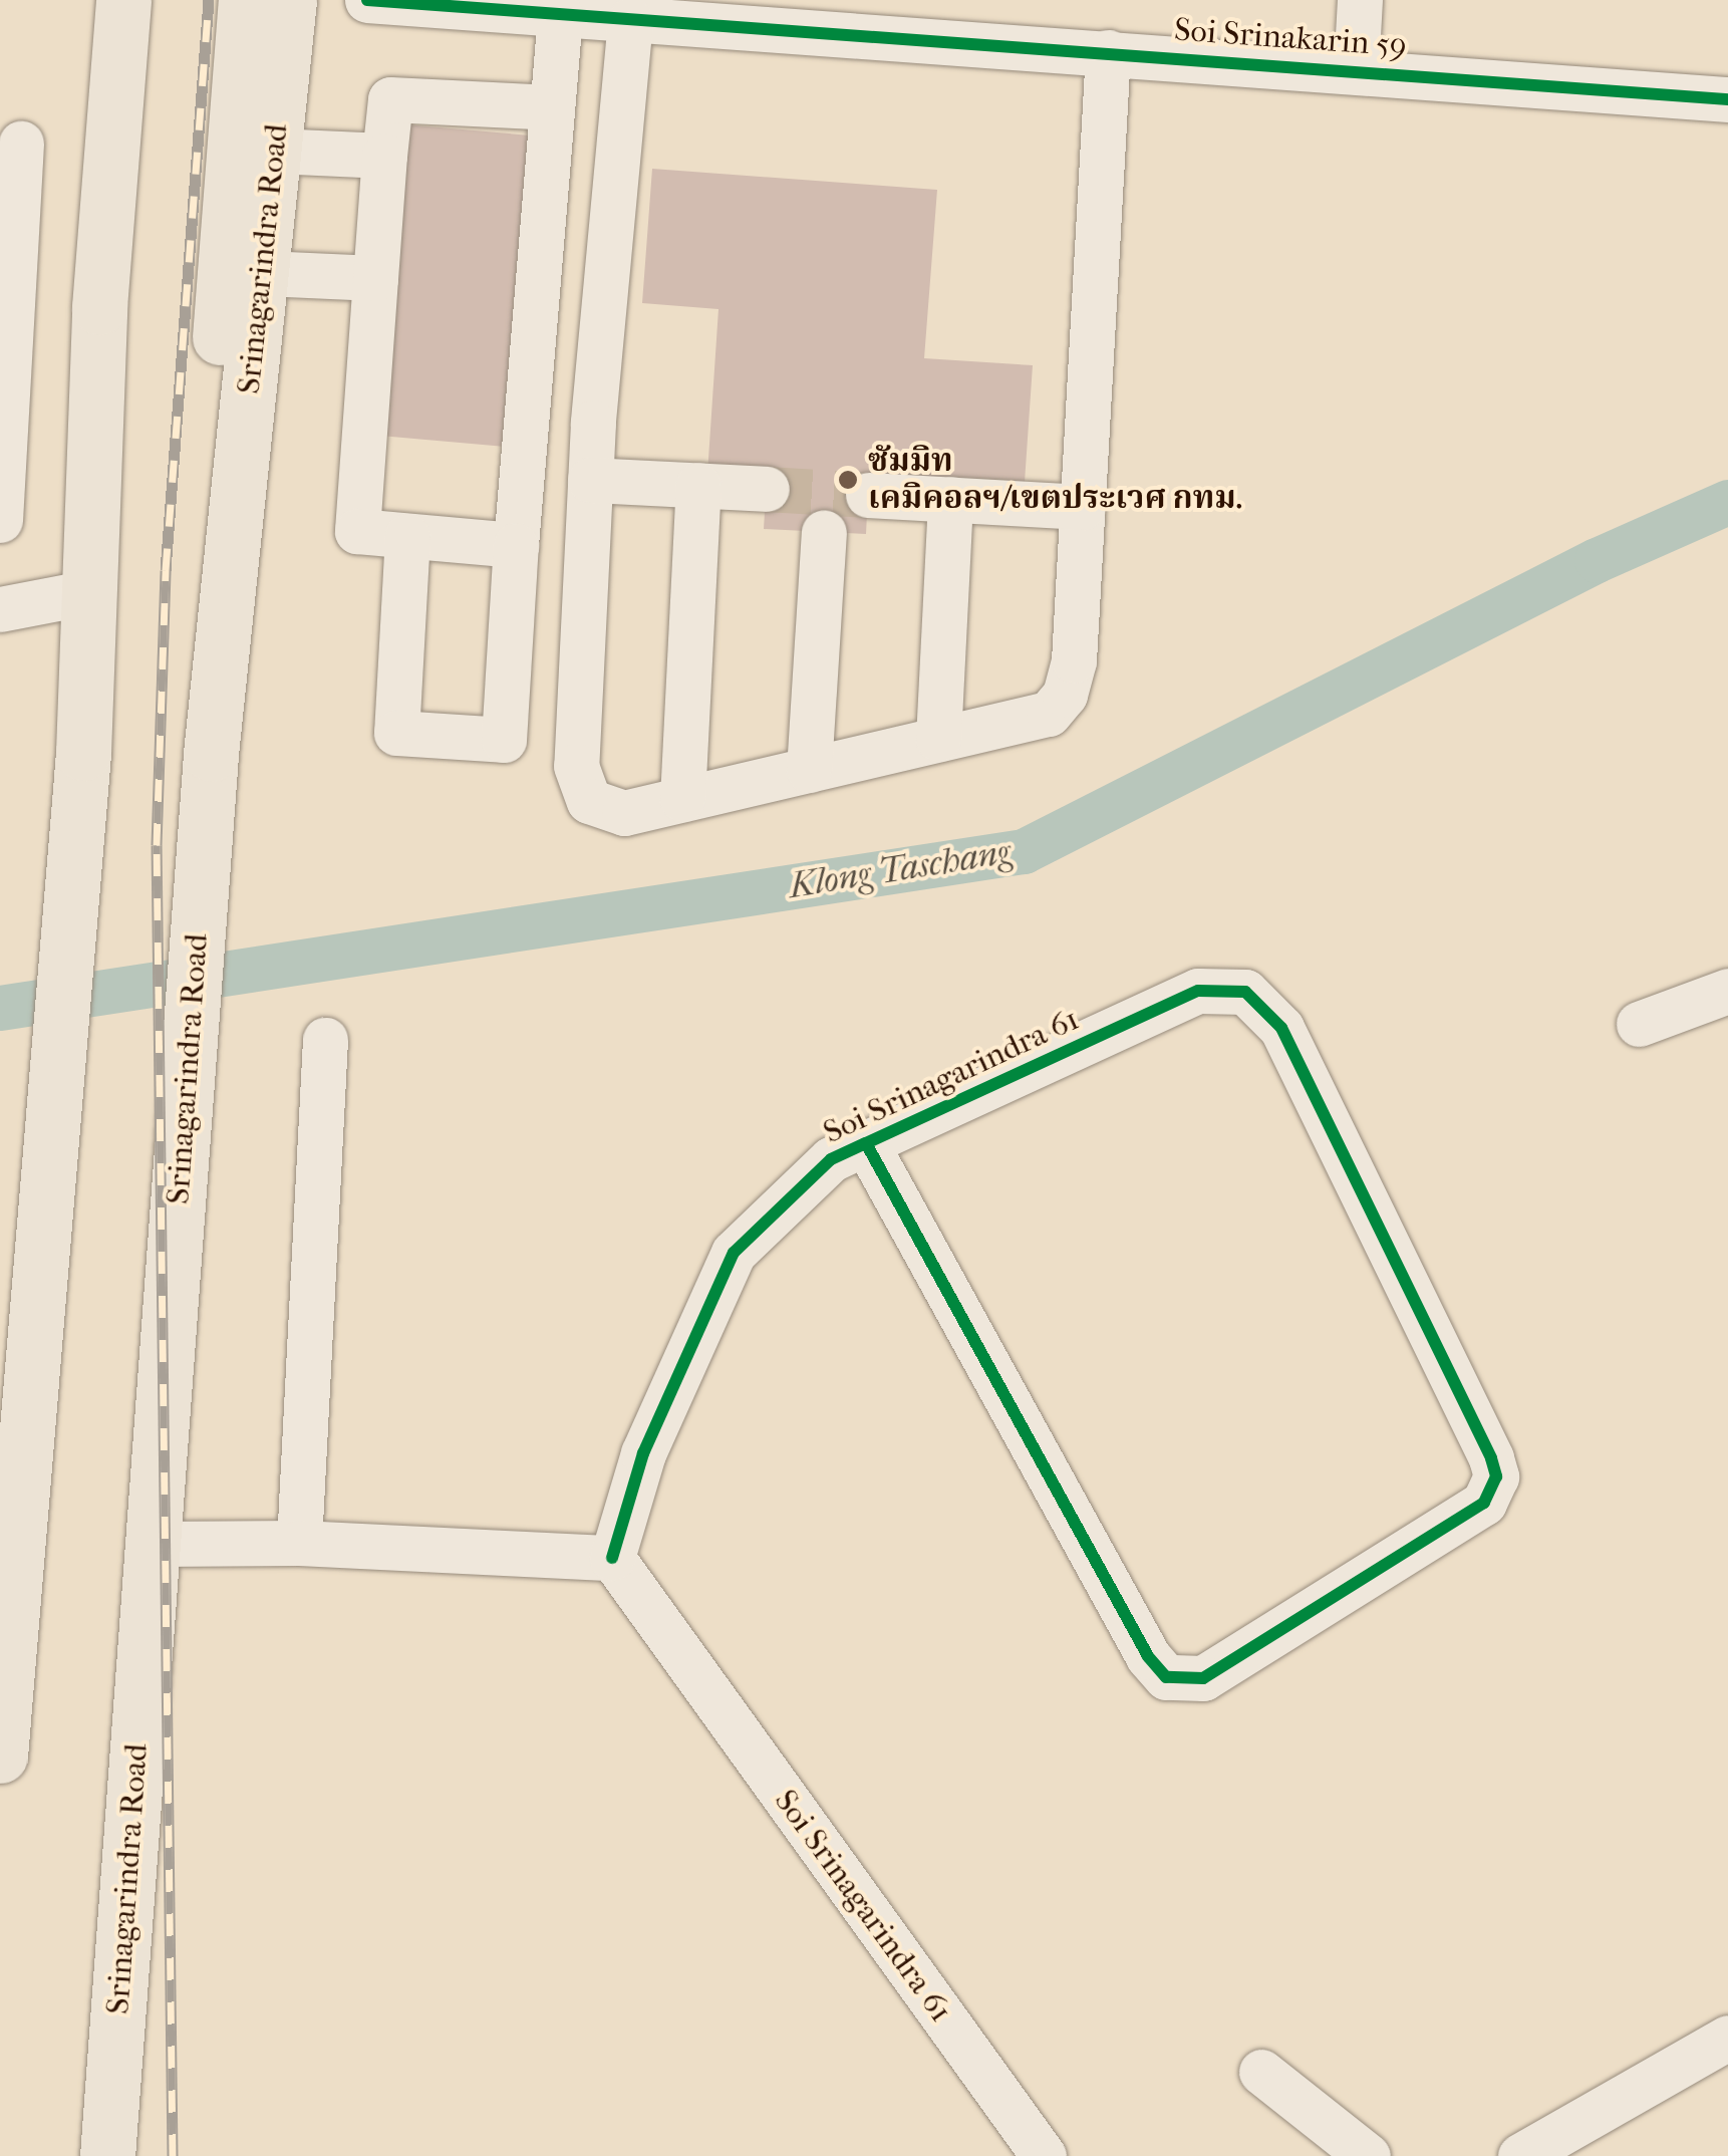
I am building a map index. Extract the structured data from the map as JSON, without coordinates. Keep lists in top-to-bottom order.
{
  "streets": {
    "main road": ["Srinagarindra Road"],
    "street": ["Soi Srinakarin 59", "Soi Srinagarindra 61"]
  },
  "water": ["Klong Taschang"],
  "places": ["ซัมมิท เคมิคอลฯ/เขตประเวศ กทม."]
}
